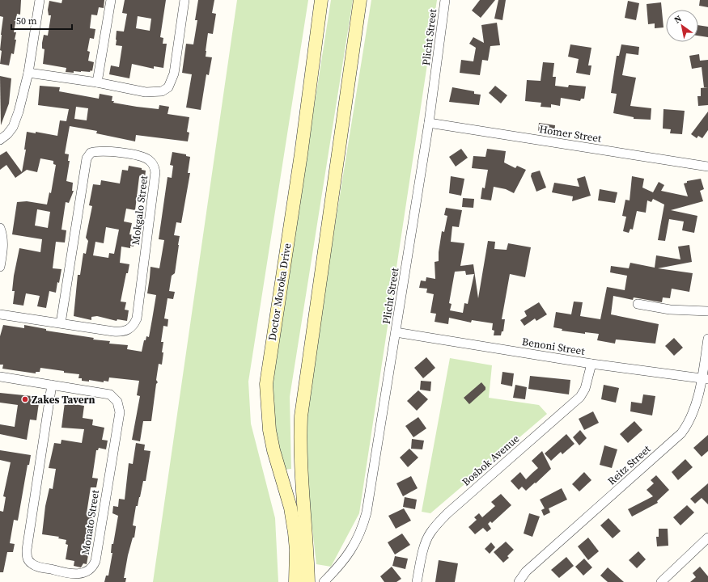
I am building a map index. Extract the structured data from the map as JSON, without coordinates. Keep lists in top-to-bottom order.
{
  "streets": {
    "street": [
      "Plicht Street",
      "Homer Street",
      "Mokgalo Street",
      "Doctor Moroka Drive",
      "Benoni Street",
      "Bosbok Avenue",
      "Reitz Street",
      "Monato Street"
    ]
  },
  "crossings": [
    ["Plicht Street", "Homer Street"],
    ["Plicht Street", "Benoni Street"],
    ["Benoni Street", "Bosbok Avenue"],
    ["Benoni Street", "Reitz Street"]
  ],
  "places": ["Zakes Tavern"],
  "scale_bar": "50 m",
  "north": "top left"
}
